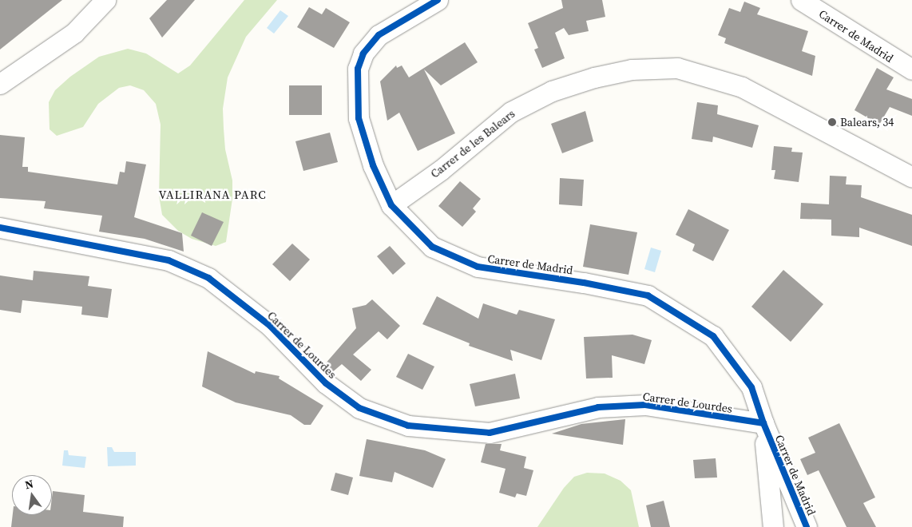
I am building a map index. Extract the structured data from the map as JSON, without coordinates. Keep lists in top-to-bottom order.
{
  "streets": {
    "street": ["Carrer de Madrid", "Carrer de les Balears", "Carrer de Lourdes"]
  },
  "crossings": [
    ["Carrer de Madrid", "Carrer de les Balears"],
    ["Carrer de Madrid", "Carrer de Lourdes"]
  ],
  "districts": ["VALLIRANA PARC"],
  "places": ["Balears, 34"],
  "north": "top"
}
